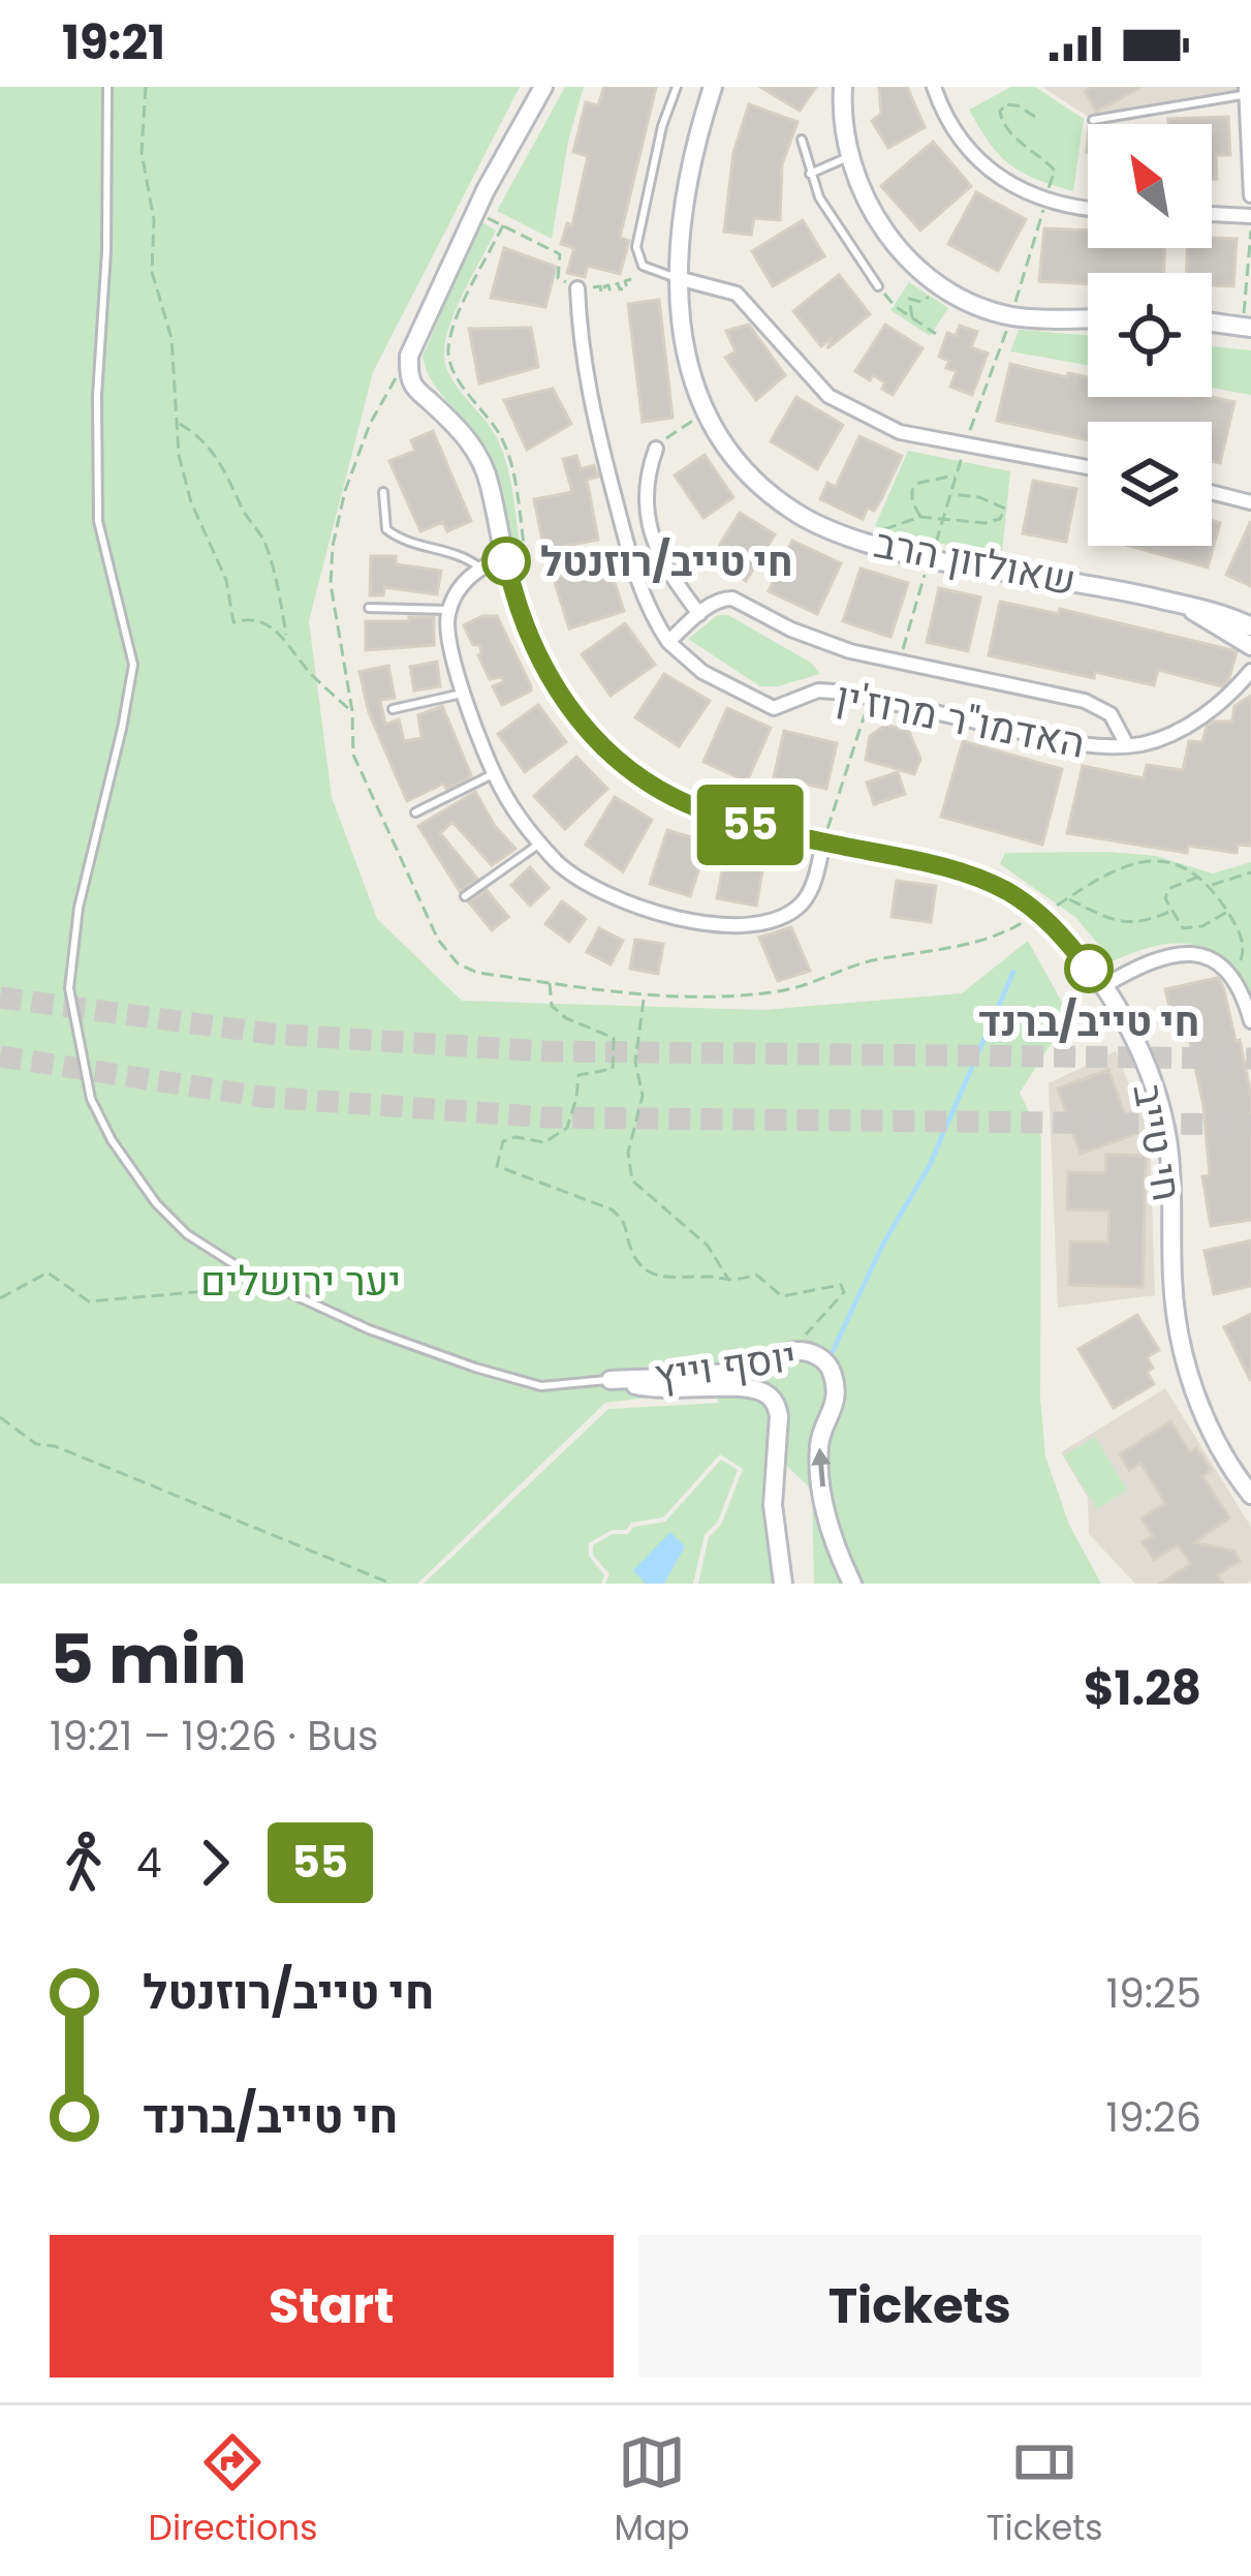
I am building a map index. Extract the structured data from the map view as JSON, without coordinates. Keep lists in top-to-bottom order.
{
  "streets": {
    "street": [
      "שאולזון הרב",
      "האדמו\"ר מרוז'ין",
      "חי טייב",
      "יוסף וייץ"
    ]
  },
  "one_way": ["יוסף וייץ"],
  "parks": ["יער ירושלים"],
  "places": ["חי טייב/רוזנטל", "חי טייב/ברנד"],
  "lines": ["bus line 55"],
  "north": "top left",
  "page": {
    "status": "19:21",
    "on_map": "55",
    "heading": ["5 min", "19:21 – 19:26 · Bus", "$1.28"],
    "legs": ["4", "55"],
    "list": [
      {
        "name": "חי טייב/רוזנטל",
        "value": "19:25"
      },
      {
        "name": "חי טייב/ברנד",
        "value": "19:26"
      }
    ],
    "buttons": ["Start", "Tickets"],
    "tabs": ["Directions", "Map", "Tickets"]
  }
}
